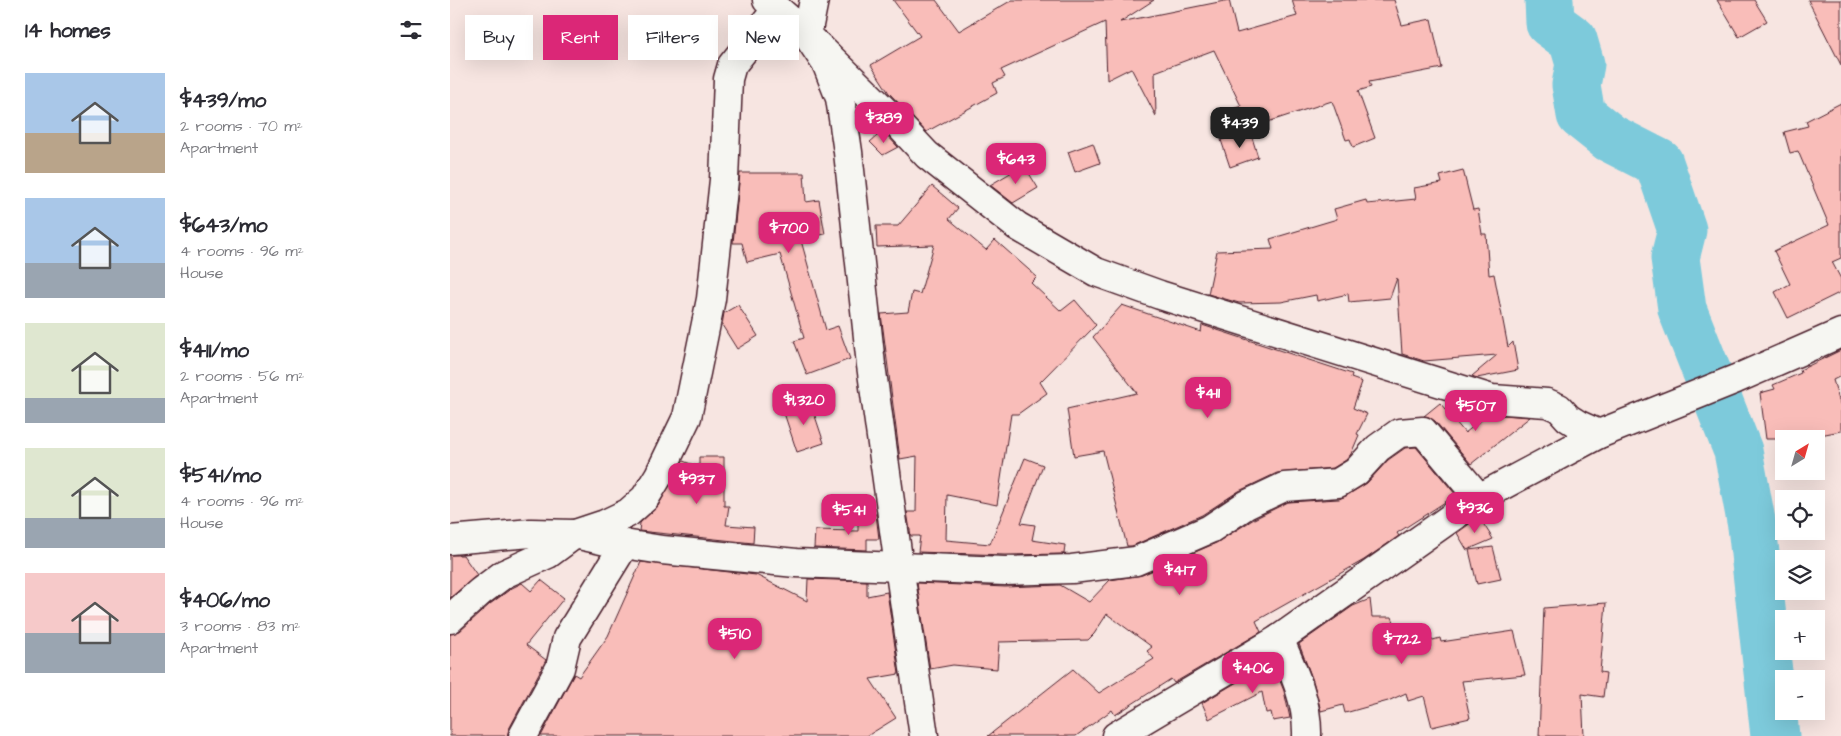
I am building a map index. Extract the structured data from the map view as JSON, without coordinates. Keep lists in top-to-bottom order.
{
  "north": "top right",
  "page": {
    "heading": "14 homes",
    "chip": [
      "Buy",
      "Rent",
      "Filters",
      "New"
    ],
    "list": [
      {
        "name": "$439/mo",
        "note": "2 rooms · 70 m² · Apartment"
      },
      {
        "name": "$643/mo",
        "note": "4 rooms · 96 m² · House"
      },
      {
        "name": "$411/mo",
        "note": "2 rooms · 56 m² · Apartment"
      },
      {
        "name": "$541/mo",
        "note": "4 rooms · 96 m² · House"
      },
      {
        "name": "$406/mo",
        "note": "3 rooms · 83 m² · Apartment"
      }
    ],
    "price": [
      "$389",
      "$439",
      "$643",
      "$700",
      "$411",
      "$1,320",
      "$507",
      "$937",
      "$936",
      "$541",
      "$417",
      "$510",
      "$722",
      "$406"
    ],
    "map_buttons": ["+", "−"]
  }
}
